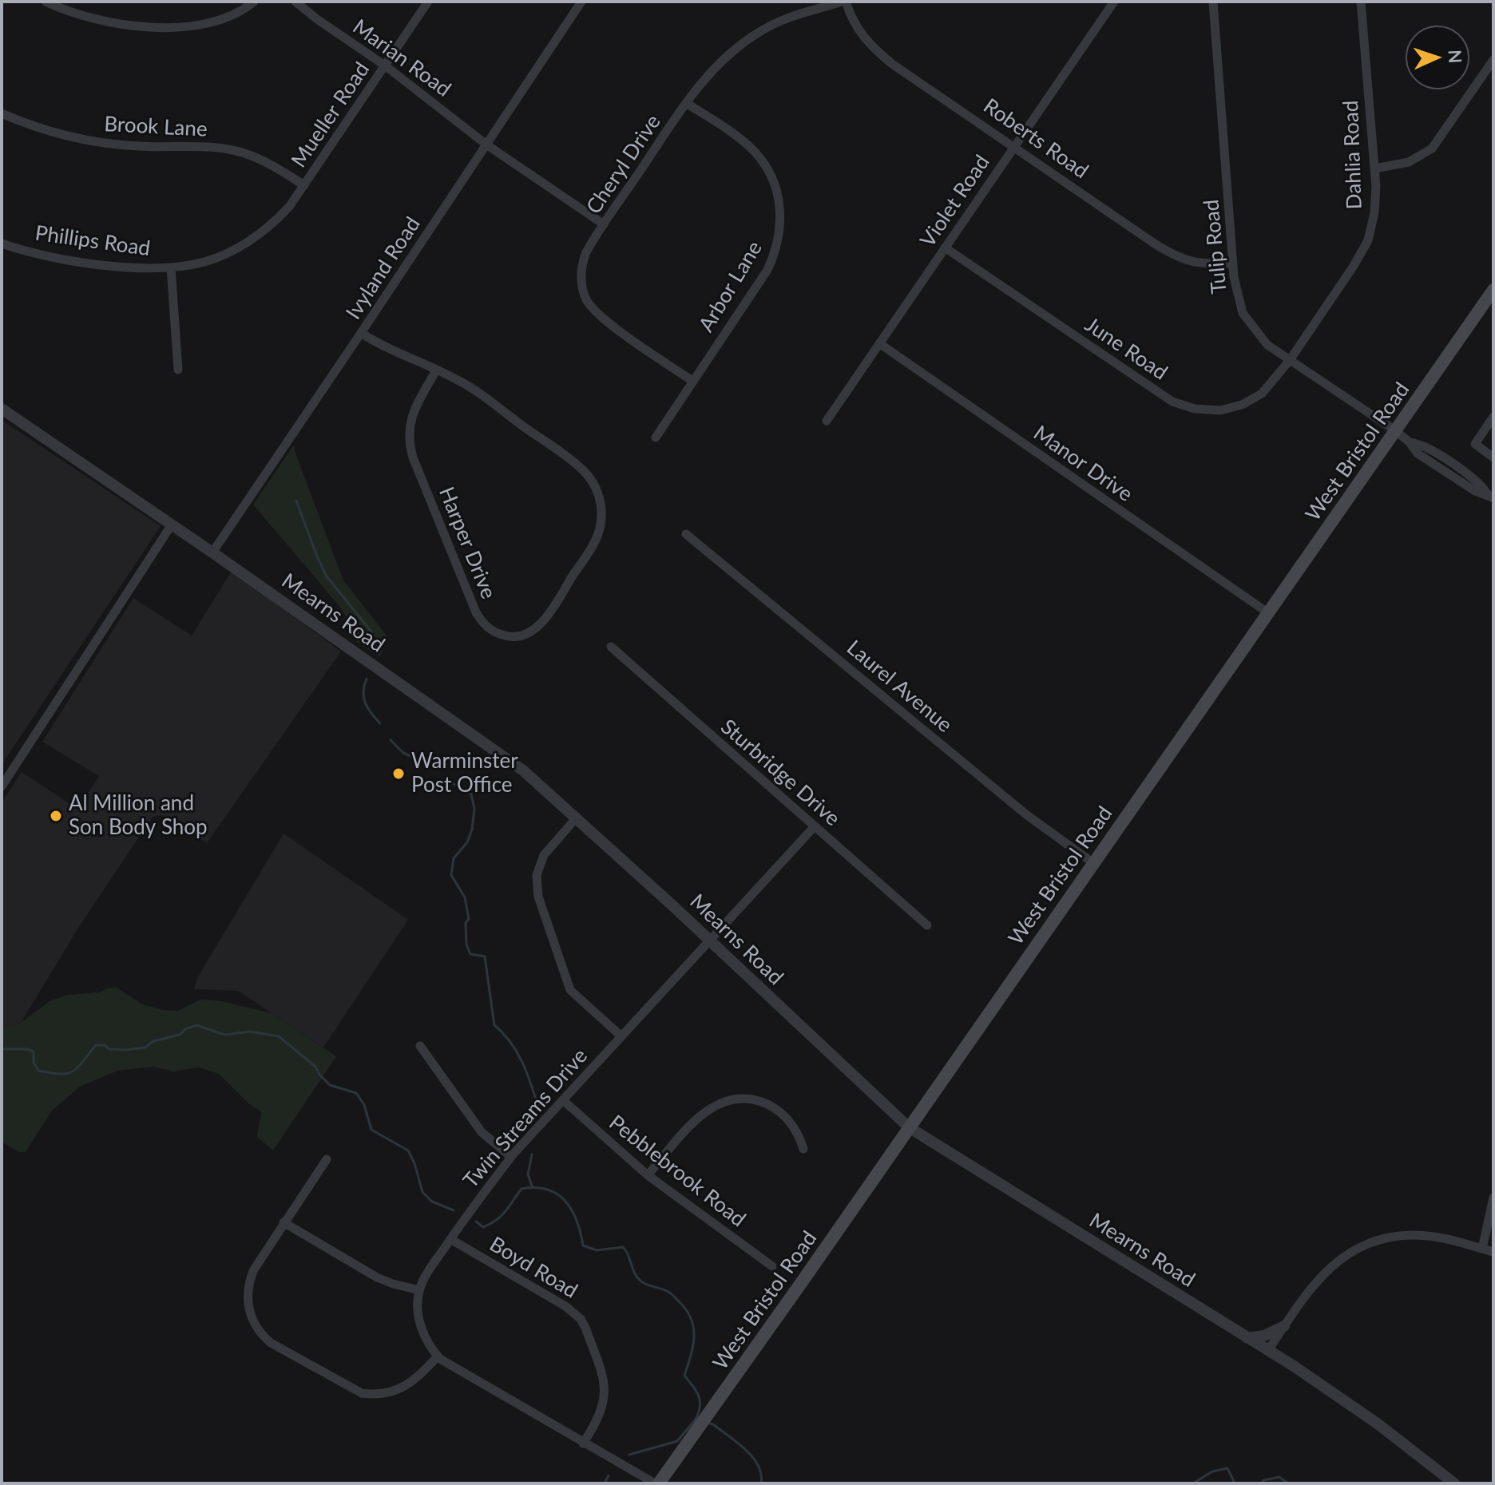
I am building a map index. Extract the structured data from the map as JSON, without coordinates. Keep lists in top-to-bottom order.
{
  "streets": {
    "main road": ["West Bristol Road"],
    "street": [
      "Marian Road",
      "Mueller Road",
      "Brook Lane",
      "Roberts Road",
      "Dahlia Road",
      "Cheryl Drive",
      "Violet Road",
      "Phillips Road",
      "Tulip Road",
      "Ivyland Road",
      "Arbor Lane",
      "June Road",
      "Manor Drive",
      "Harper Drive",
      "Mearns Road",
      "Laurel Avenue",
      "Sturbridge Drive",
      "Twin Streams Drive",
      "Pebblebrook Road",
      "Boyd Road"
    ]
  },
  "crossings": [
    ["Marian Road", "Mueller Road"],
    ["Marian Road", "Cheryl Drive"],
    ["Marian Road", "Ivyland Road"],
    ["Mueller Road", "Brook Lane"],
    ["Mueller Road", "Phillips Road"],
    ["Brook Lane", "Phillips Road"],
    ["Roberts Road", "Cheryl Drive"],
    ["Roberts Road", "Violet Road"],
    ["Roberts Road", "Tulip Road"],
    ["Dahlia Road", "Tulip Road"],
    ["Dahlia Road", "June Road"],
    ["Cheryl Drive", "Arbor Lane"],
    ["Violet Road", "June Road"],
    ["Violet Road", "Manor Drive"],
    ["Tulip Road", "June Road"],
    ["Tulip Road", "West Bristol Road"],
    ["Ivyland Road", "Harper Drive"],
    ["Ivyland Road", "Mearns Road"],
    ["West Bristol Road", "Manor Drive"],
    ["West Bristol Road", "Mearns Road"],
    ["West Bristol Road", "Laurel Avenue"],
    ["Mearns Road", "Twin Streams Drive"],
    ["Sturbridge Drive", "Twin Streams Drive"],
    ["Twin Streams Drive", "Pebblebrook Road"],
    ["Twin Streams Drive", "Boyd Road"]
  ],
  "places": ["Warminster Post Office", "Al Million and Son Body Shop"],
  "north": "right"
}
